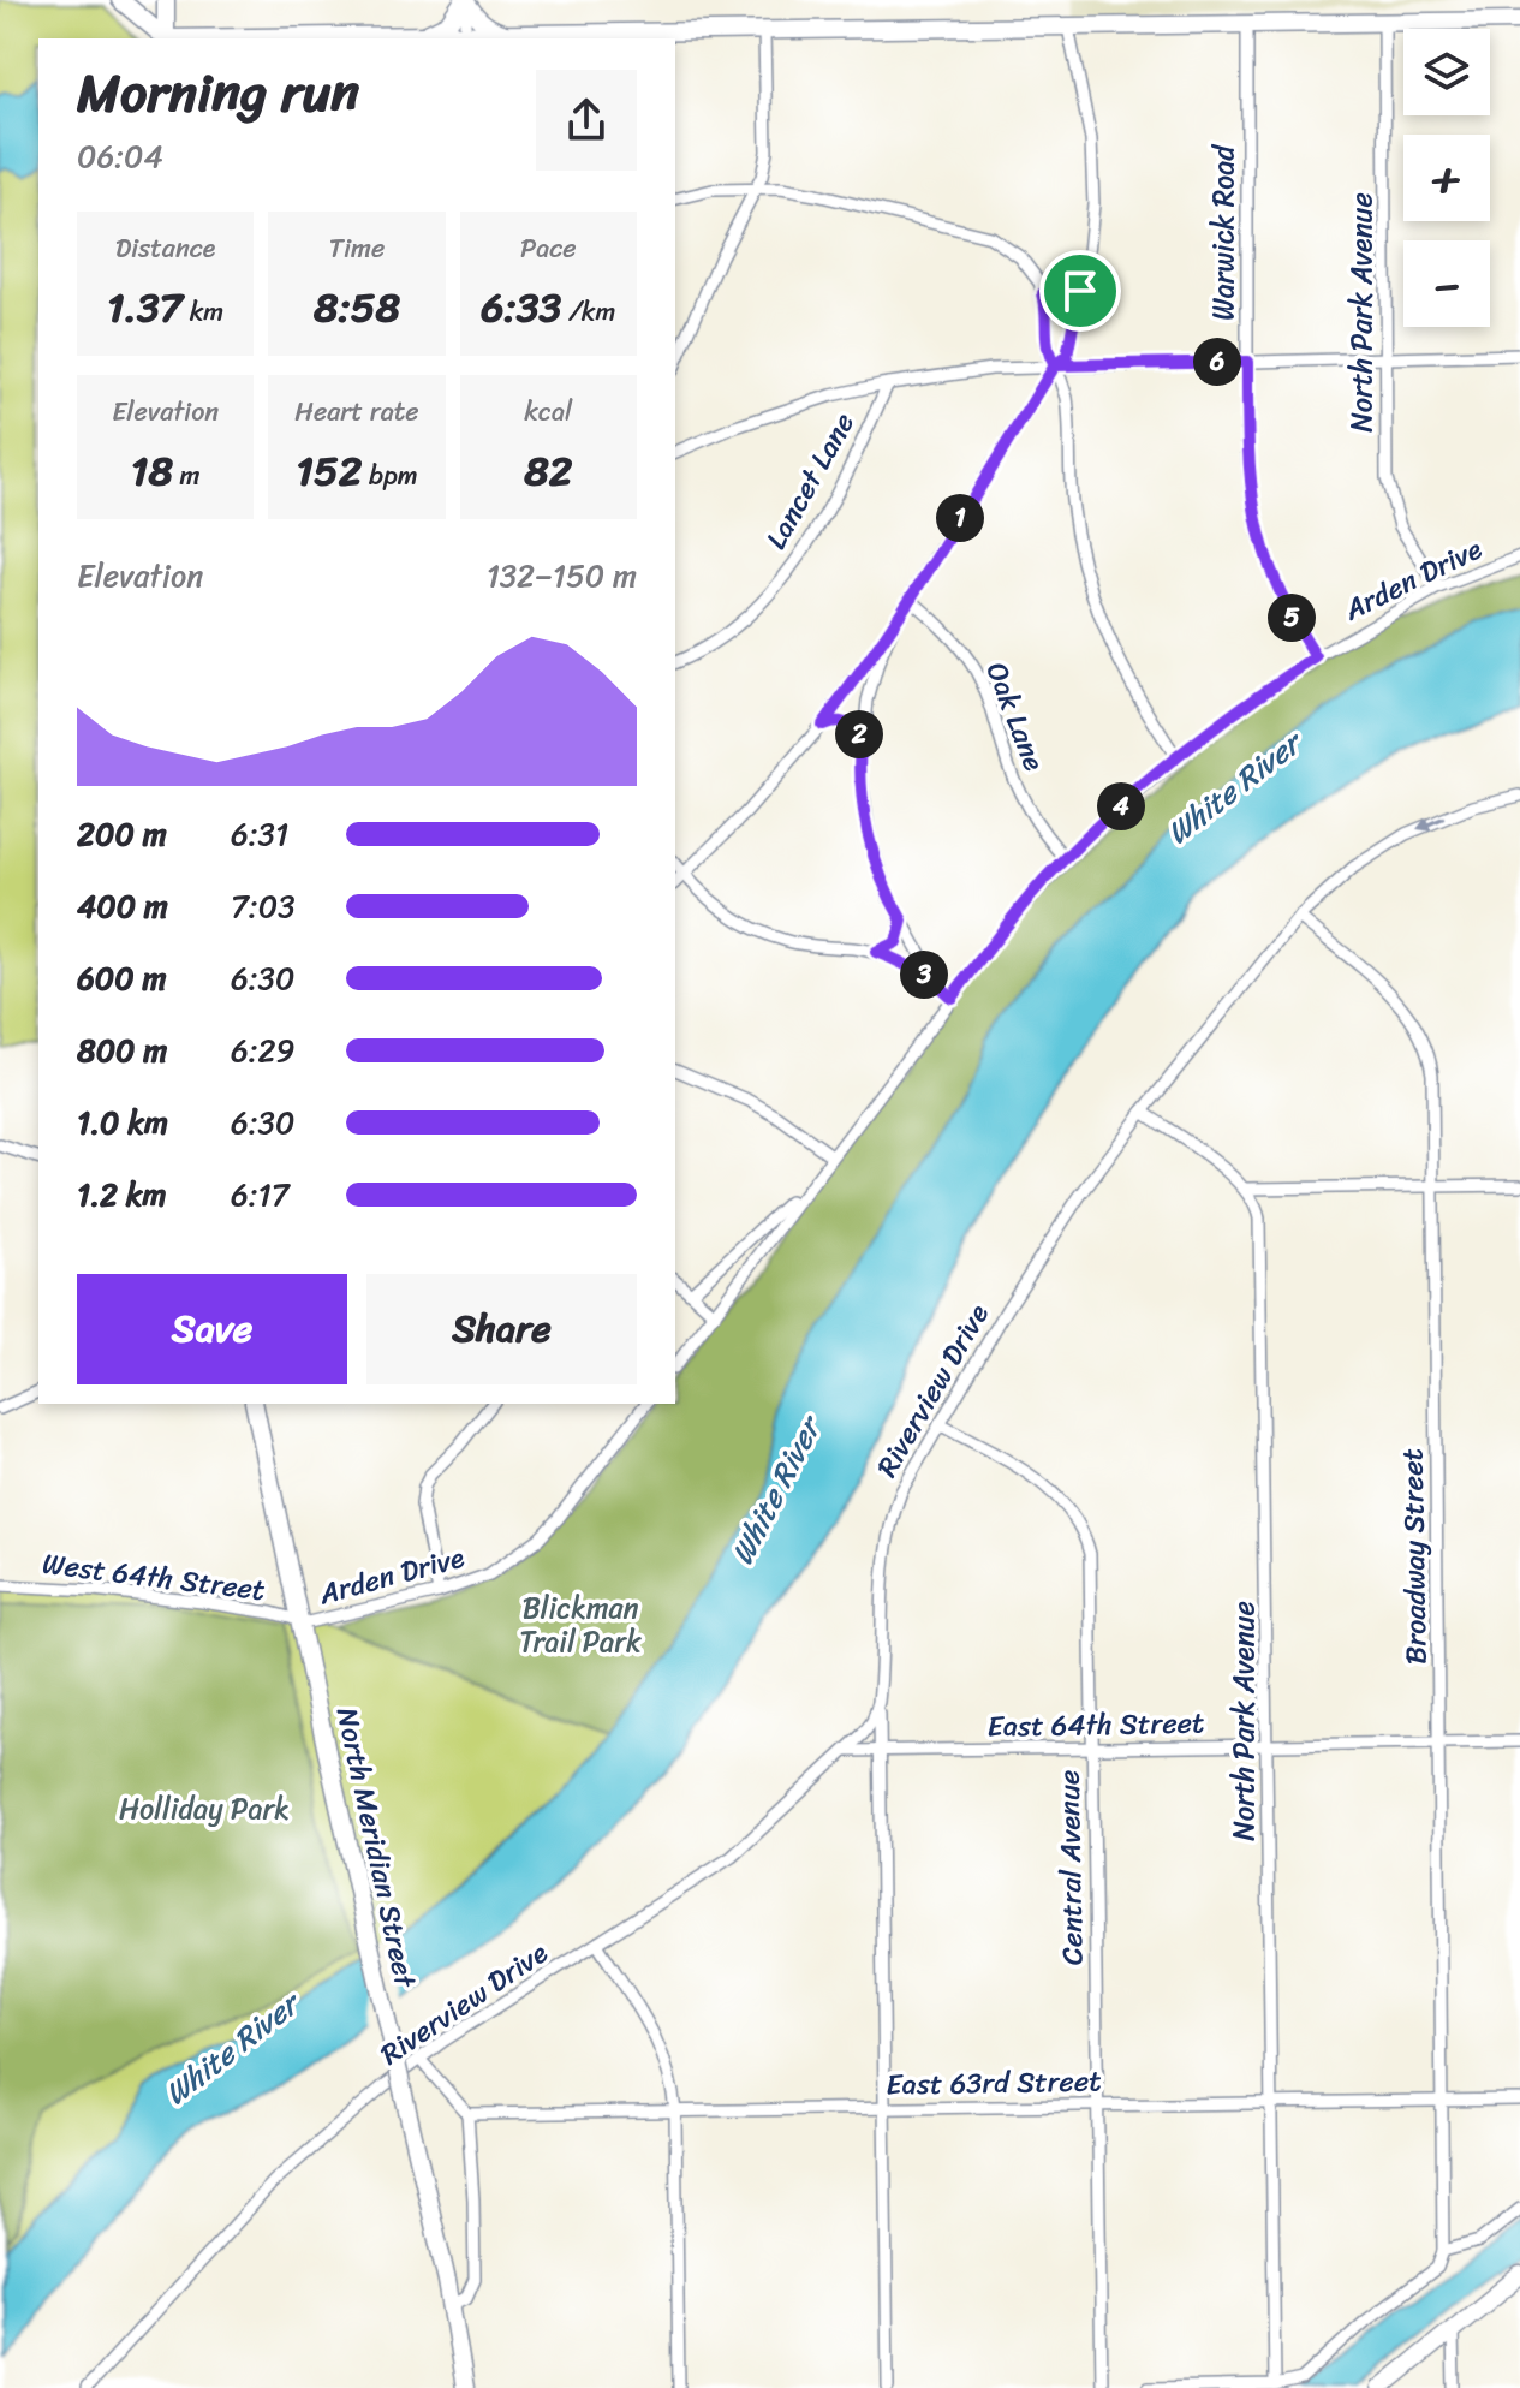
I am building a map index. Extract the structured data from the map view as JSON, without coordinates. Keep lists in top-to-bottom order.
{
  "streets": {
    "main road": ["North Meridian Street"],
    "street": [
      "Warwick Road",
      "North Park Avenue",
      "Lancet Lane",
      "Arden Drive",
      "Oak Lane",
      "Riverview Drive",
      "Broadway Street",
      "West 64th Street",
      "East 64th Street",
      "Central Avenue",
      "East 63rd Street"
    ]
  },
  "crossings": [
    ["Warwick Road", "Arden Drive"],
    ["North Park Avenue", "Arden Drive"],
    ["North Park Avenue", "East 64th Street"],
    ["North Park Avenue", "East 63rd Street"],
    ["Arden Drive", "Oak Lane"],
    ["Arden Drive", "West 64th Street"],
    ["Arden Drive", "North Meridian Street"],
    ["Riverview Drive", "Broadway Street"],
    ["Riverview Drive", "East 64th Street"],
    ["Riverview Drive", "Central Avenue"],
    ["Broadway Street", "East 64th Street"],
    ["Broadway Street", "East 63rd Street"],
    ["West 64th Street", "North Meridian Street"],
    ["East 64th Street", "Central Avenue"],
    ["Central Avenue", "East 63rd Street"]
  ],
  "water": ["White River"],
  "parks": ["Blickman Trail Park", "Holliday Park"],
  "page": {
    "map_buttons": ["+", "−"],
    "heading": ["Morning run", "06:04"],
    "stats": [
      ["Distance", "1.37 km"],
      ["Time", "8:58"],
      ["Pace", "6:33 /km"],
      ["Elevation", "18 m"],
      ["Heart rate", "152 bpm"],
      ["kcal", "82"]
    ],
    "pins": [
      "6",
      "1",
      "5",
      "2",
      "4",
      "3"
    ],
    "chart": ["Elevation", "132–150 m"],
    "list": [
      {
        "name": "200 m",
        "note": "6:31"
      },
      {
        "name": "400 m",
        "note": "7:03"
      },
      {
        "name": "600 m",
        "note": "6:30"
      },
      {
        "name": "800 m",
        "note": "6:29"
      },
      {
        "name": "1.0 km",
        "note": "6:30"
      },
      {
        "name": "1.2 km",
        "note": "6:17"
      }
    ],
    "buttons": ["Save", "Share"]
  }
}
